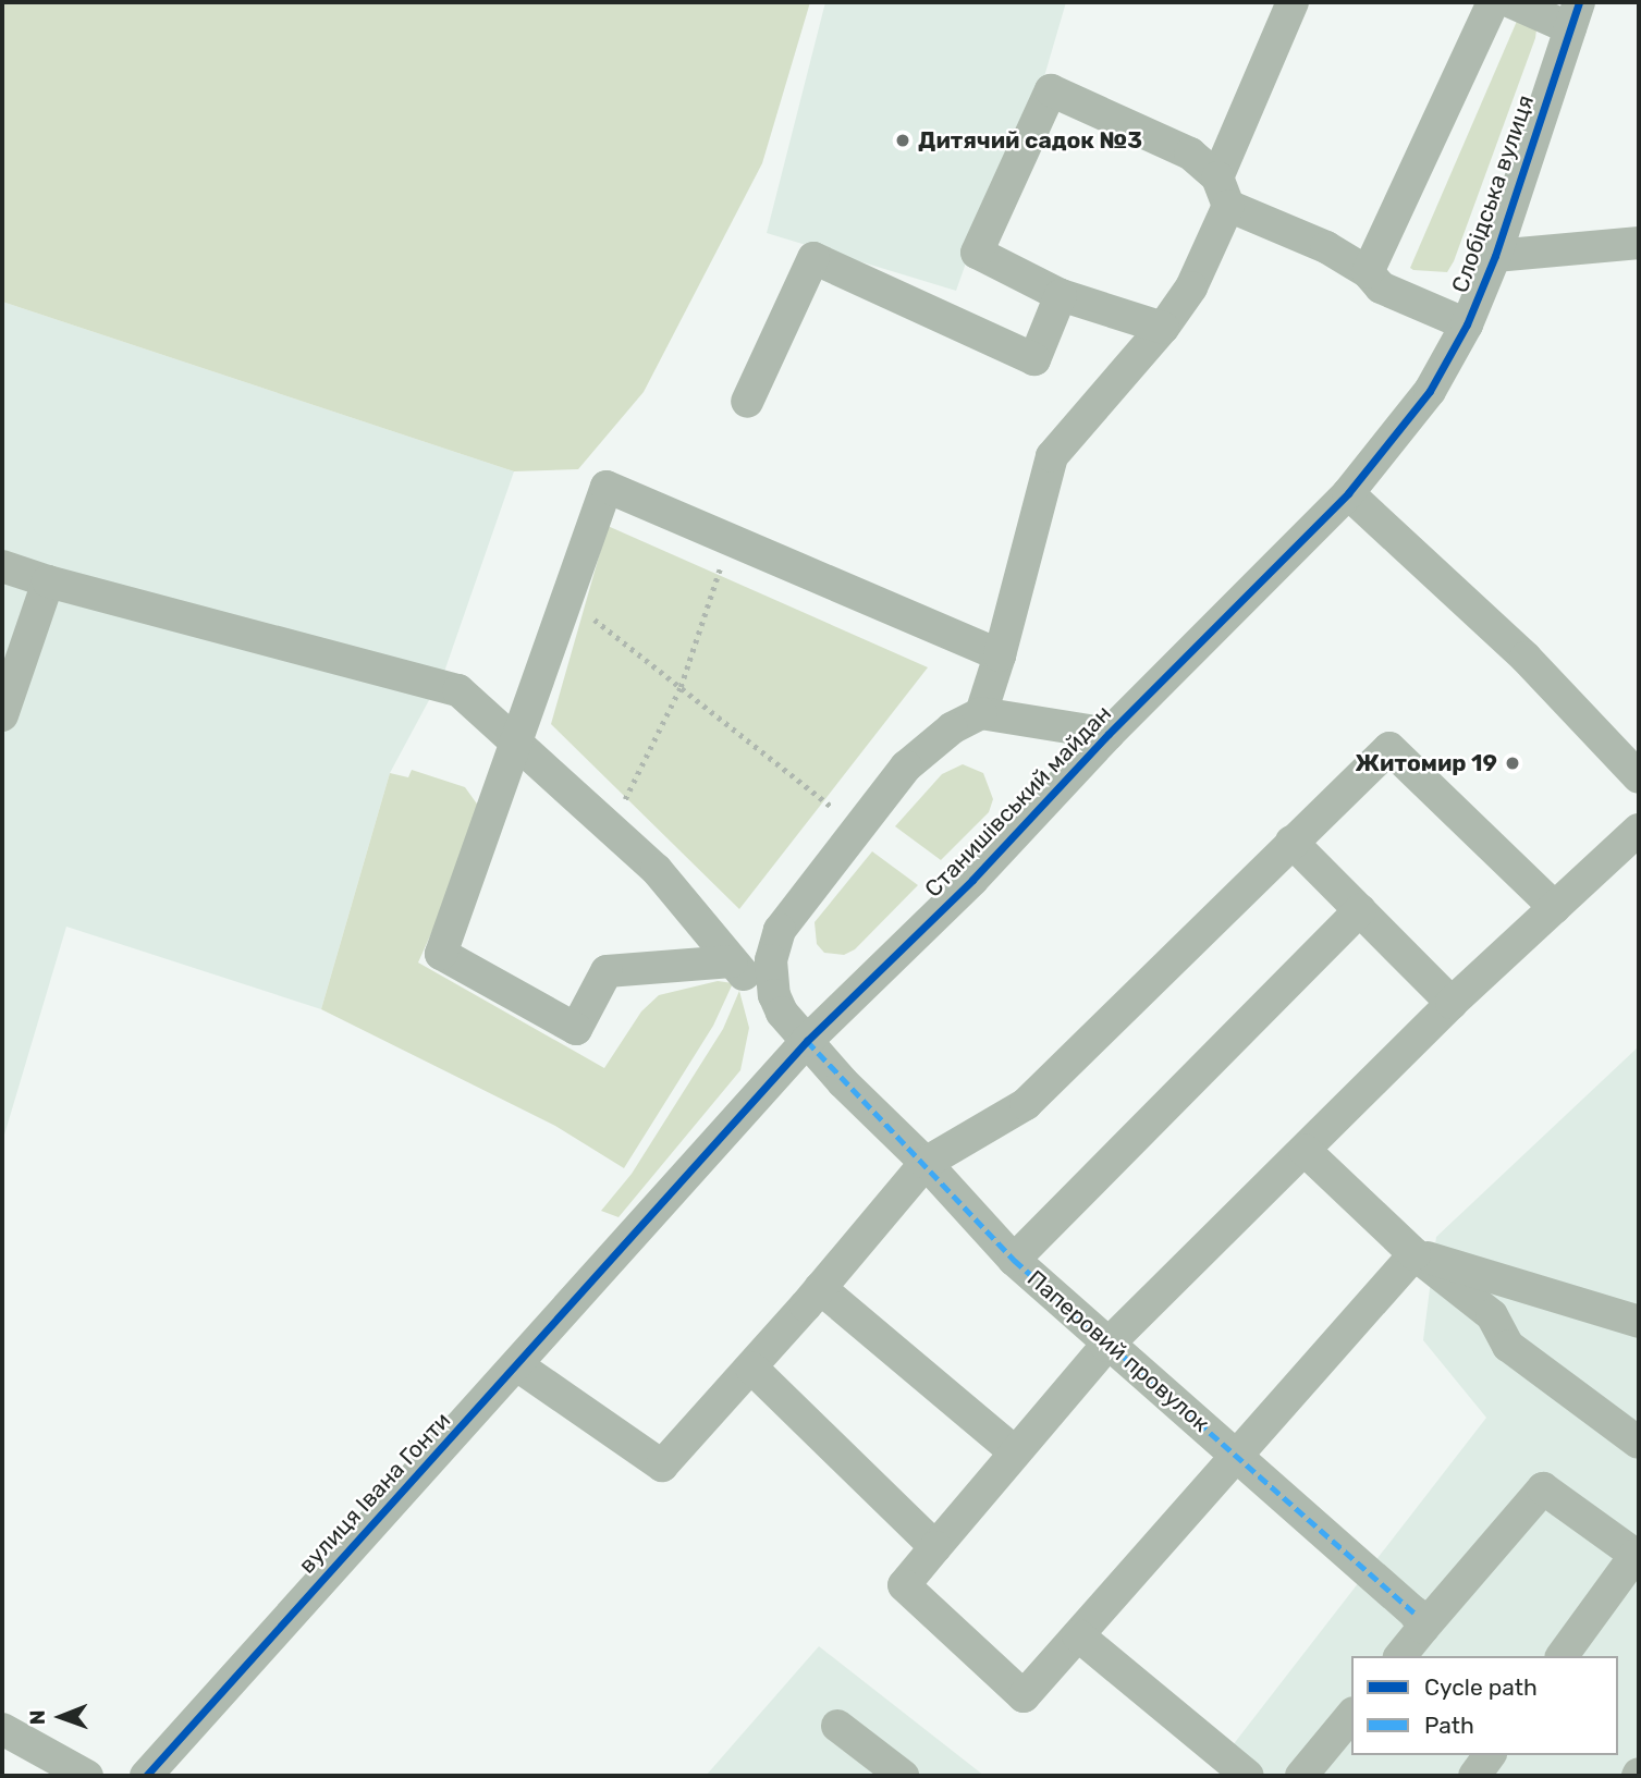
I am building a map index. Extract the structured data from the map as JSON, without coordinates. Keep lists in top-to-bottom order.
{
  "streets": {
    "street": [
      "Слобідська вулиця",
      "Станишівський майдан",
      "Паперовий провулок",
      "вулиця Івана Гонти"
    ]
  },
  "crossings": [
    ["Слобідська вулиця", "Станишівський майдан"],
    ["Станишівський майдан", "Паперовий провулок"],
    ["Станишівський майдан", "вулиця Івана Гонти"]
  ],
  "places": ["Дитячий садок №3", "Житомир 19"],
  "legend": ["Cycle path", "Path"],
  "north": "left"
}
